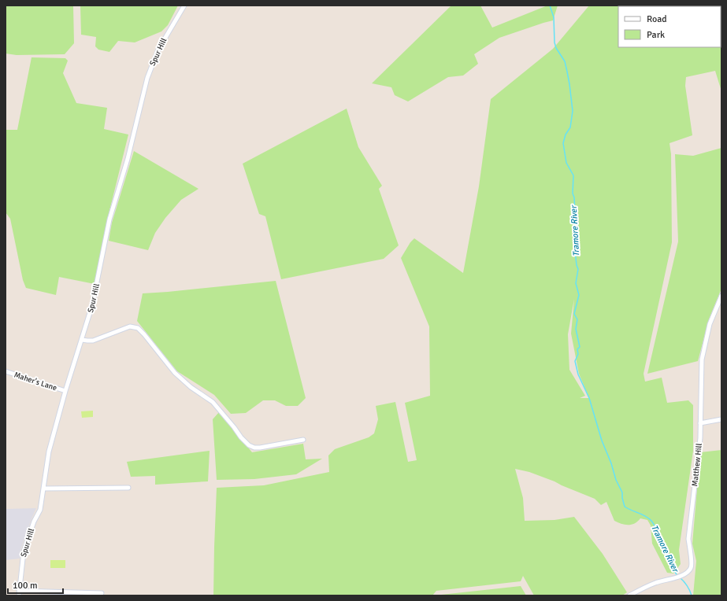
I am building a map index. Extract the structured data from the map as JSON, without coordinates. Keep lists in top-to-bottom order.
{
  "streets": {
    "street": ["Spur Hill", "Maher's Lane", "Matthew Hill"]
  },
  "crossings": [
    ["Spur Hill", "Maher's Lane"]
  ],
  "water": ["Tramore River"],
  "legend": ["Road", "Park"],
  "scale_bar": "100 m"
}
